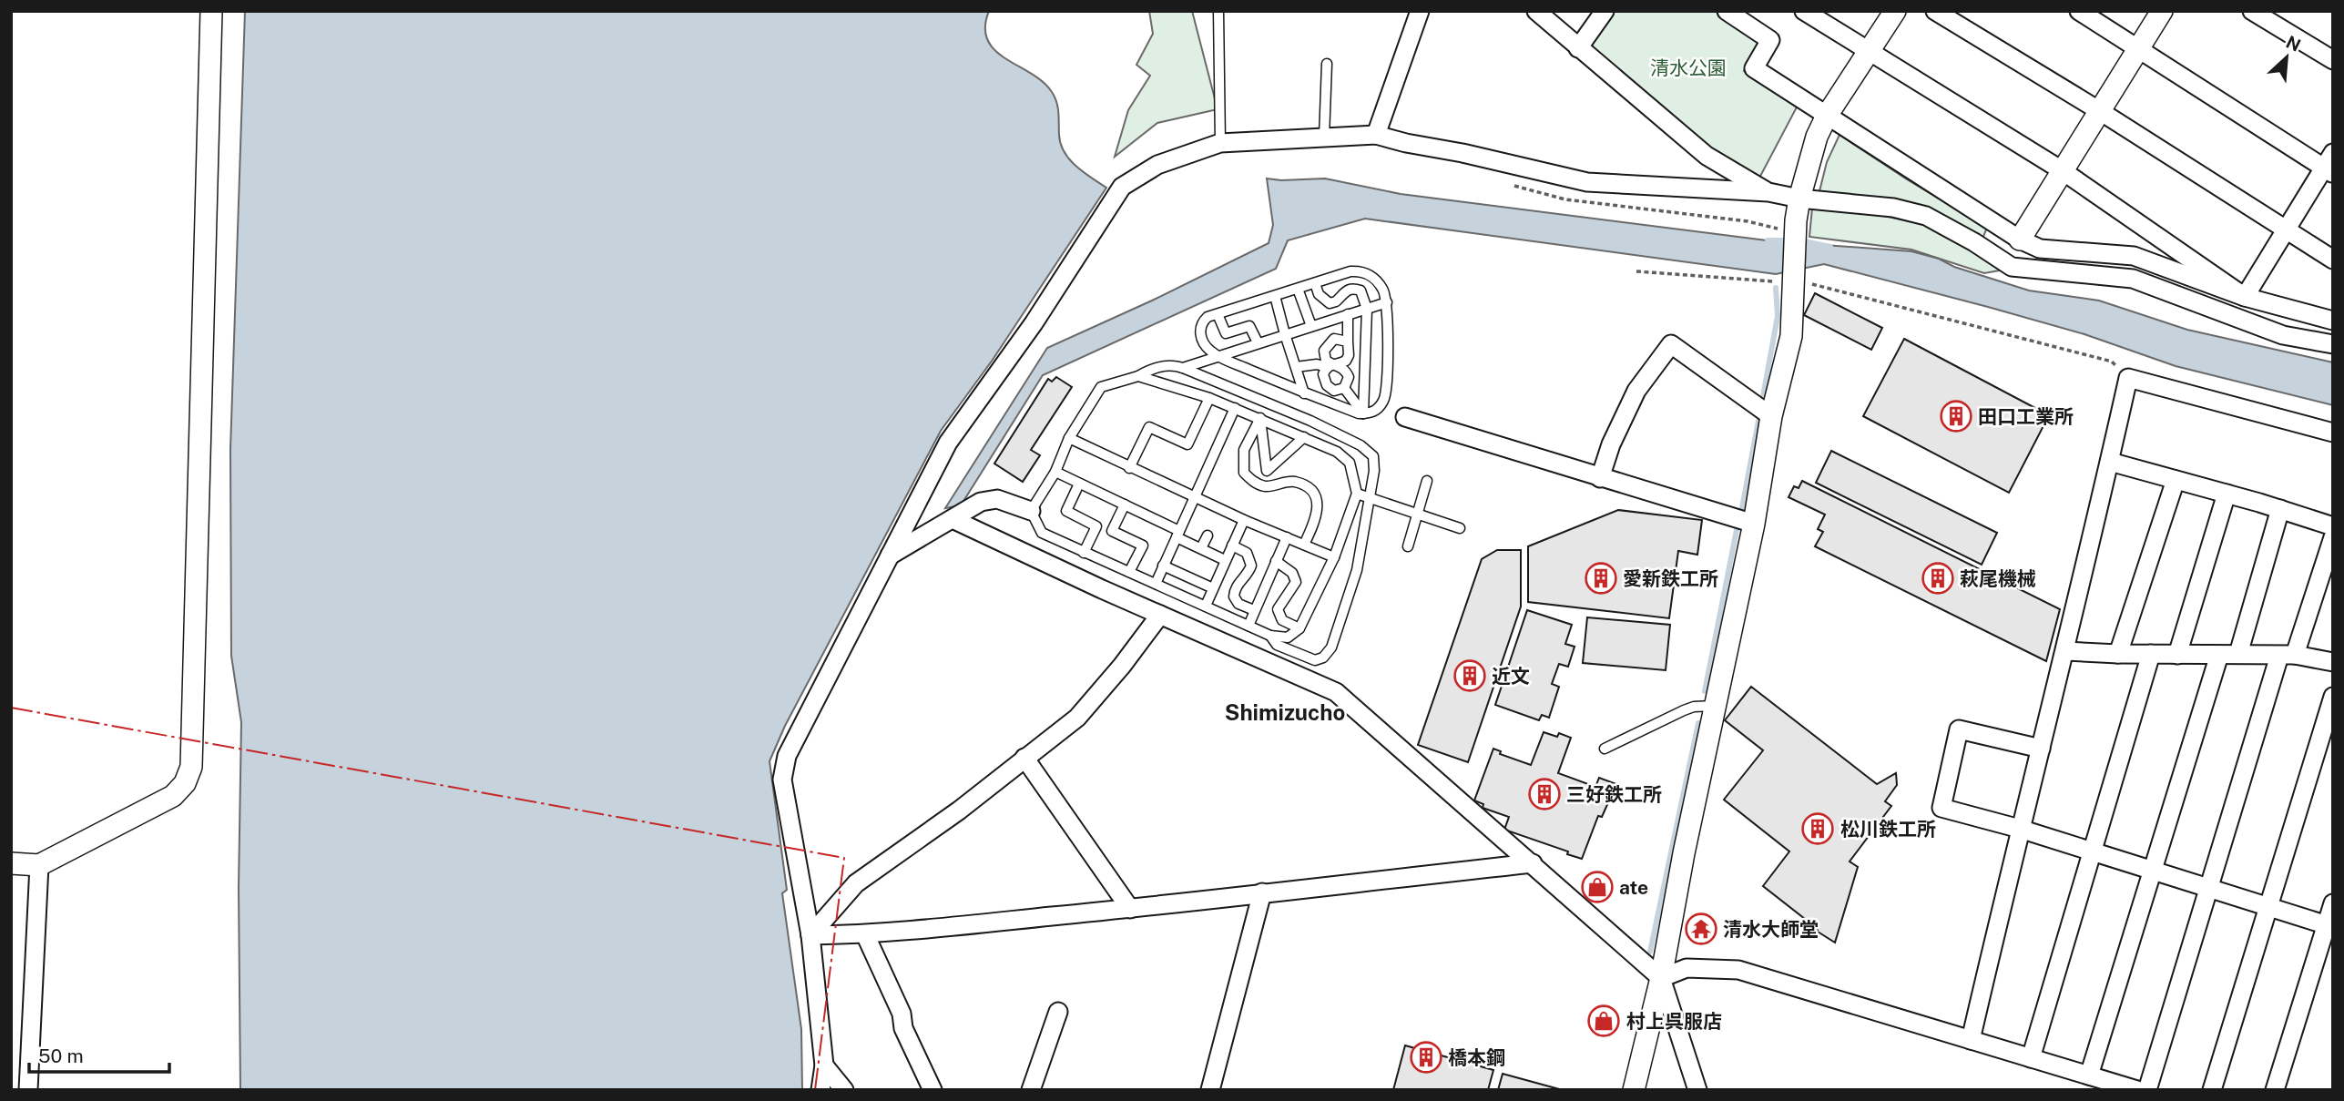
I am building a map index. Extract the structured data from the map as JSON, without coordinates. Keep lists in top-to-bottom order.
{
  "districts": ["Shimizucho"],
  "parks": ["清水公園"],
  "places": {
    "building": [
      "田口工業所",
      "愛新鉄工所",
      "萩尾機械",
      "近文",
      "三好鉄工所",
      "松川鉄工所",
      "橋本鋼"
    ],
    "shop": ["ate", "村上呉服店"],
    "temple": ["清水大師堂"]
  },
  "scale_bar": "50 m",
  "north": "top right"
}
